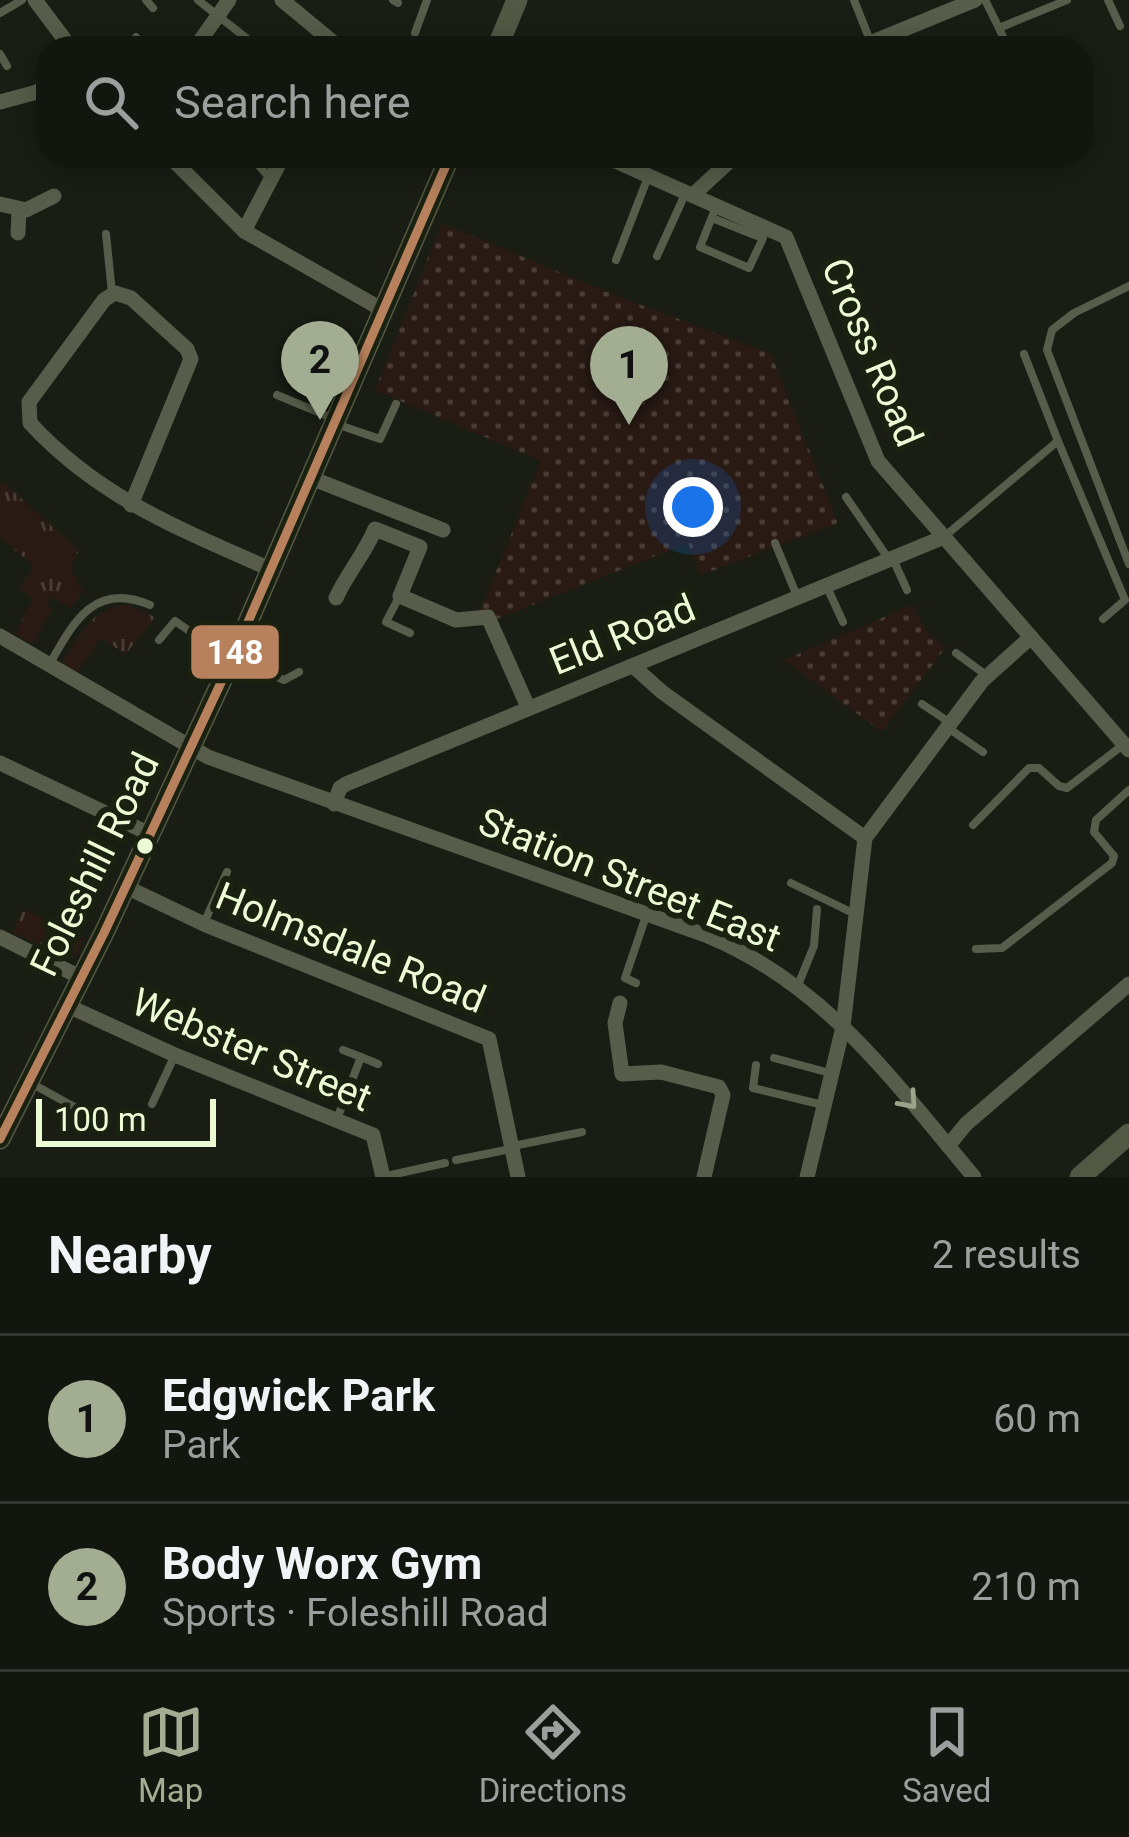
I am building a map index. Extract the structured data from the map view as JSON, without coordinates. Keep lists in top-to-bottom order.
{
  "streets": {
    "main road": ["Foleshill Road"],
    "street": [
      "Cross Road",
      "Eld Road",
      "Station Street East",
      "Holmsdale Road",
      "Webster Street"
    ]
  },
  "crossings": [
    ["Cross Road", "Eld Road"],
    ["Eld Road", "Station Street East"],
    ["Foleshill Road", "Station Street East"],
    ["Foleshill Road", "Holmsdale Road"],
    ["Foleshill Road", "Webster Street"]
  ],
  "lines": ["transit line 148"],
  "scale_bar": "100 m",
  "page": {
    "search": "Search here",
    "pins": ["2", "1"],
    "scale": "100 m",
    "heading": ["Nearby", "2 results"],
    "list": [
      {
        "mark": "1",
        "name": "Edgwick Park",
        "note": "Park",
        "value": "60 m"
      },
      {
        "mark": "2",
        "name": "Body Worx Gym",
        "note": "Sports · Foleshill Road",
        "value": "210 m"
      }
    ],
    "nav": ["Map", "Directions", "Saved"]
  }
}
